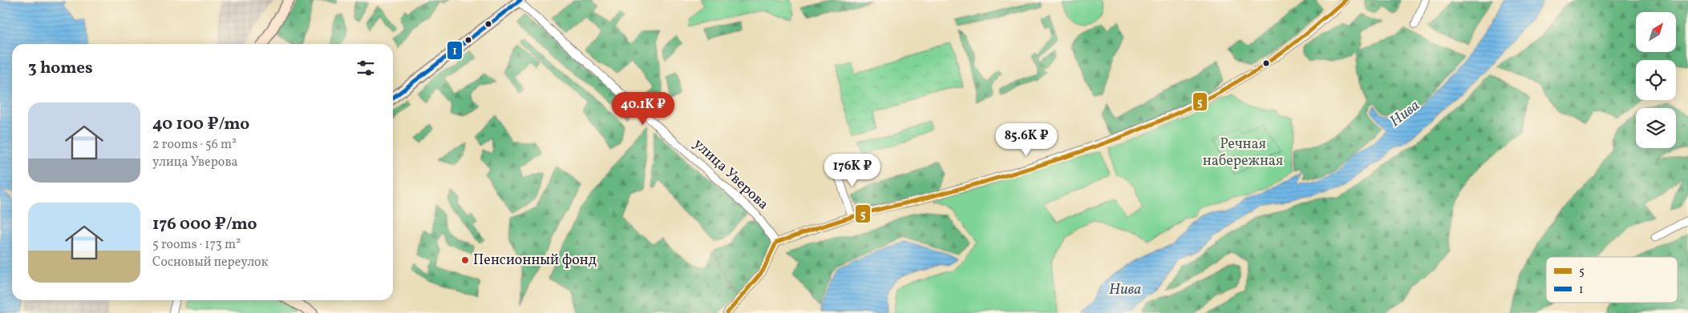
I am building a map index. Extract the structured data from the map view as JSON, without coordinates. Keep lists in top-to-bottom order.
{
  "streets": {
    "street": ["улица Уверова"]
  },
  "water": ["Нива"],
  "parks": ["Речная набережная"],
  "places": ["Пенсионный фонд"],
  "lines": ["transit line 5", "transit line 1"],
  "legend": ["5", "1"],
  "north": "top right",
  "page": {
    "heading": "3 homes",
    "price": ["40.1K ₽", "85.6K ₽", "176K ₽"],
    "list": [
      {
        "name": "40 100 ₽/mo",
        "note": "2 rooms · 56 m² · улица Уверова"
      },
      {
        "name": "176 000 ₽/mo",
        "note": "5 rooms · 173 m² · Сосновый переулок"
      }
    ]
  }
}
